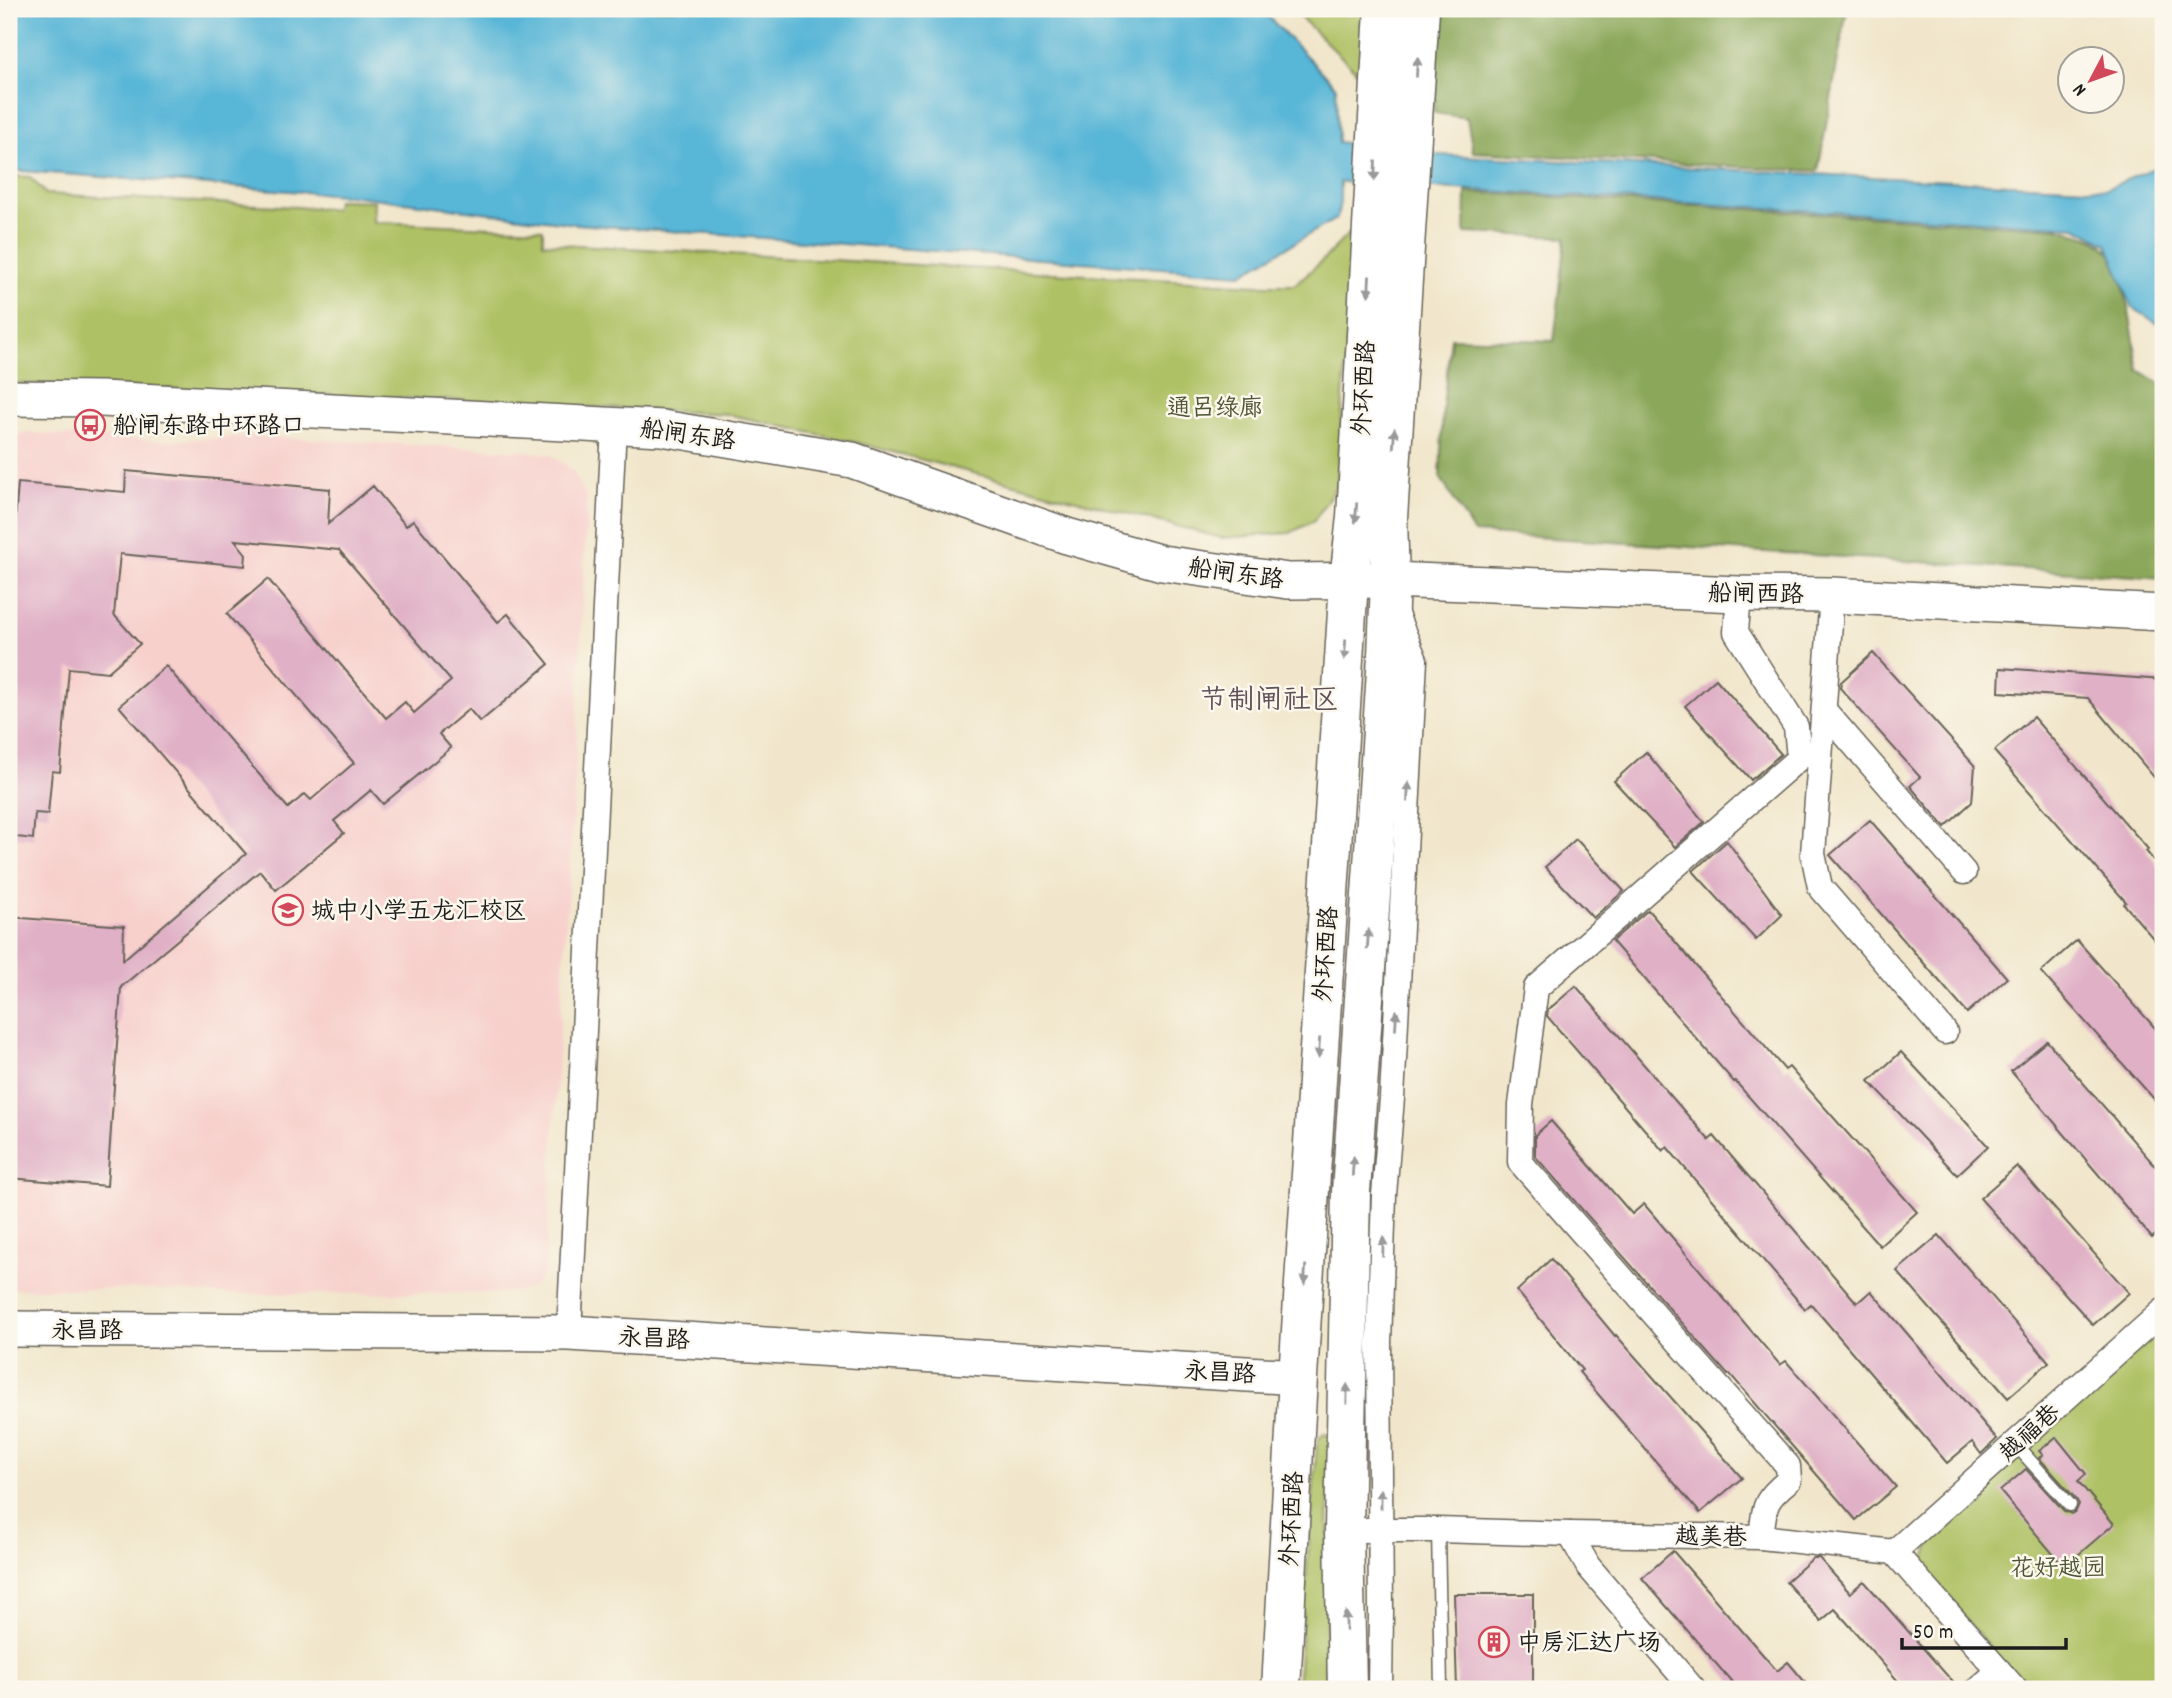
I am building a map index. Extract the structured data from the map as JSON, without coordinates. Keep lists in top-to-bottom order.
{
  "streets": {
    "main road": ["外环西路"],
    "street": [
      "船闸东路",
      "船闸西路",
      "永昌路",
      "越福巷",
      "越美巷"
    ]
  },
  "crossings": [
    ["外环西路", "船闸东路"],
    ["外环西路", "船闸西路"],
    ["外环西路", "永昌路"],
    ["外环西路", "越美巷"],
    ["船闸东路", "船闸西路"],
    ["越福巷", "越美巷"]
  ],
  "districts": ["节制闸社区"],
  "parks": ["通吕绿廊", "花好越园"],
  "places": {
    "bus stop": ["船闸东路中环路口"],
    "school or university": ["城中小学五龙汇校区"],
    "building": ["中房汇达广场"]
  },
  "scale_bar": "50 m",
  "north": "bottom left"
}
